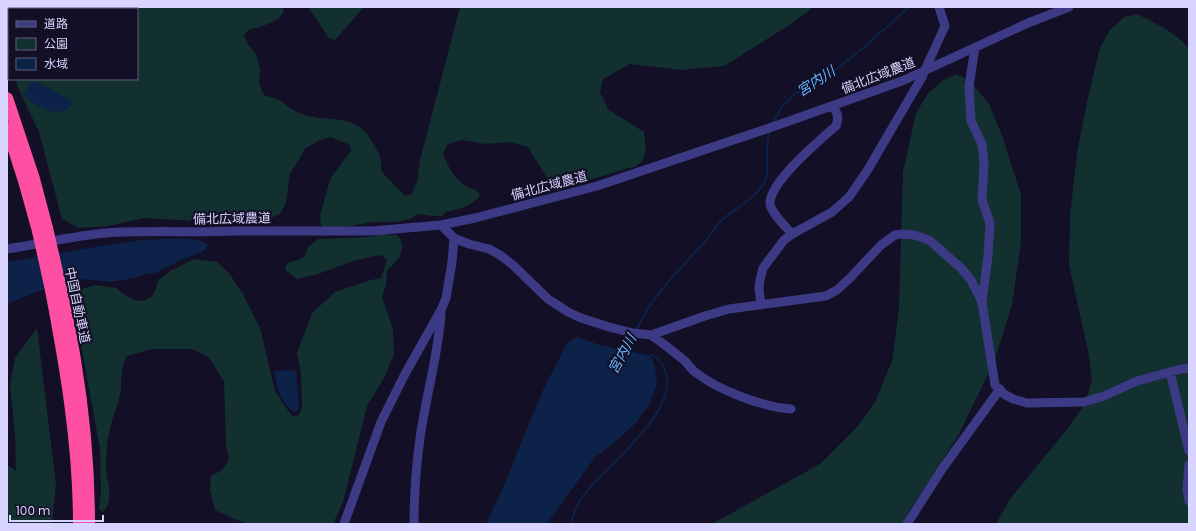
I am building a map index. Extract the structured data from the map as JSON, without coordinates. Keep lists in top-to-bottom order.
{
  "streets": {
    "highway": ["中国自動車道"],
    "street": ["備北広域農道"]
  },
  "water": ["宮内川"],
  "legend": ["道路", "公園", "水域"],
  "scale_bar": "100 m"
}
